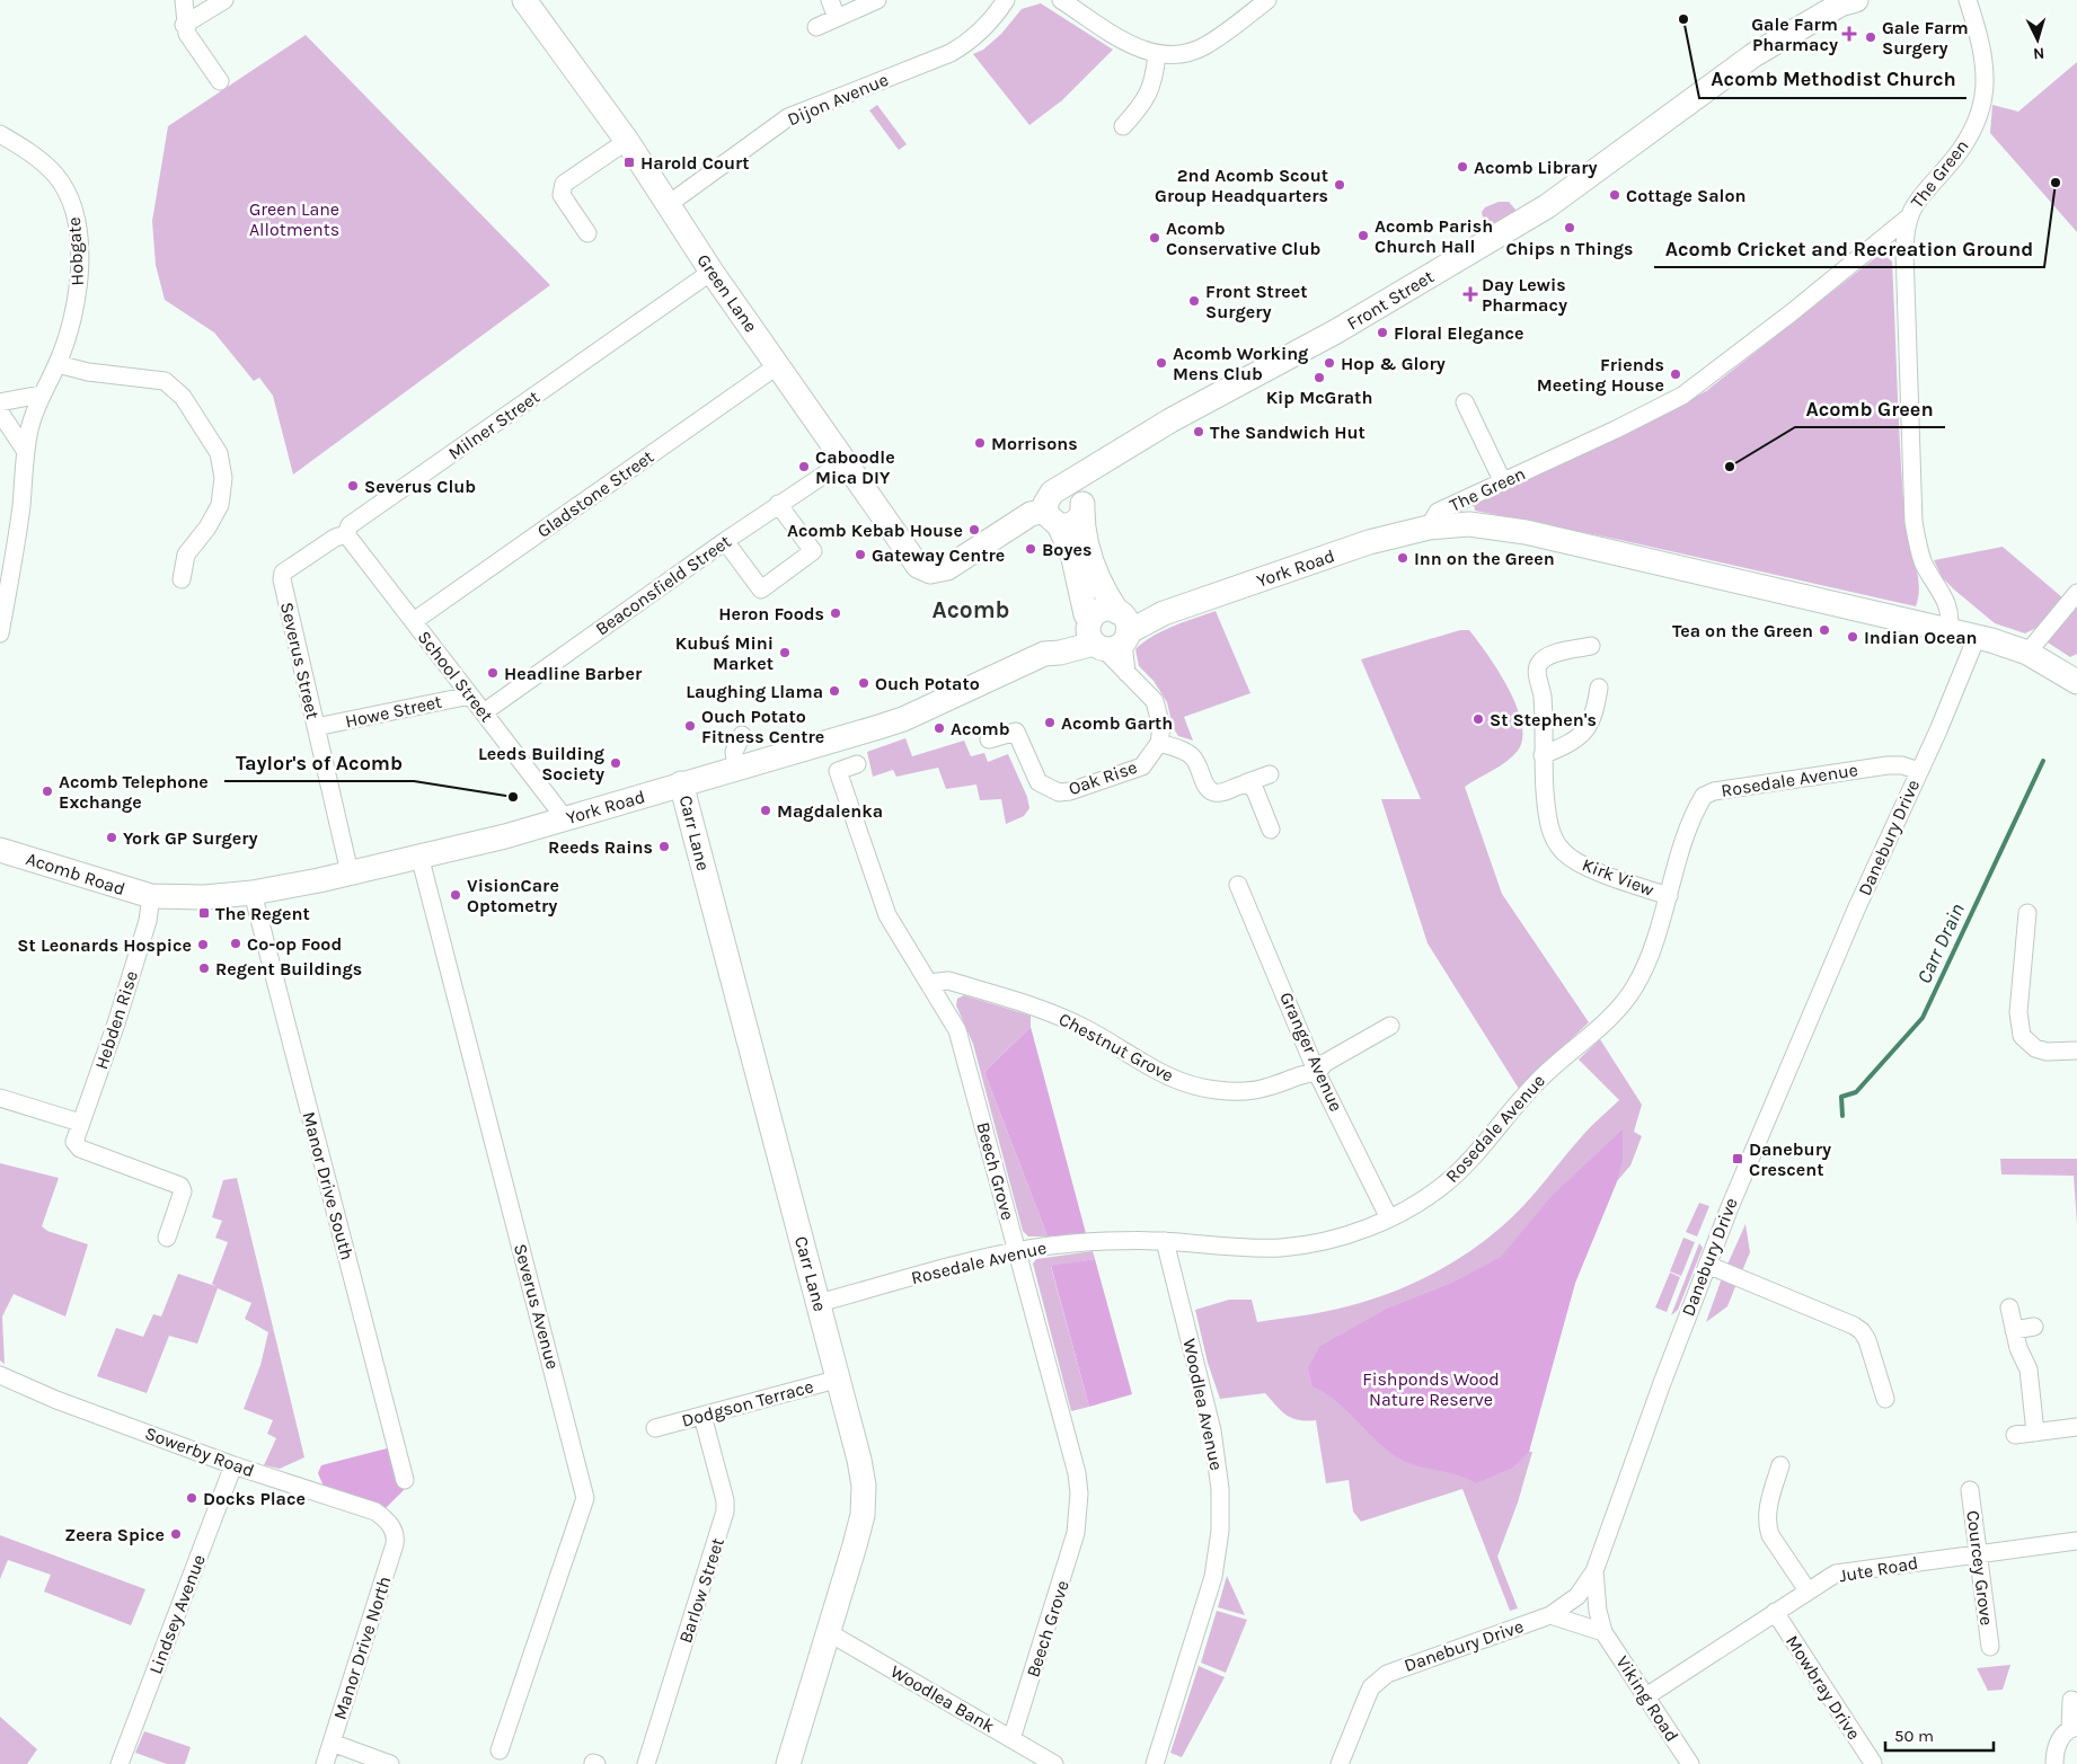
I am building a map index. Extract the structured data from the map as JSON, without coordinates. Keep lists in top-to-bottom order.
{
  "streets": {
    "street": [
      "Dijon Avenue",
      "The Green",
      "Hobgate",
      "Green Lane",
      "Front Street",
      "Milner Street",
      "Gladstone Street",
      "York Road",
      "Beaconsfield Street",
      "Severus Street",
      "School Street",
      "Howe Street",
      "Oak Rise",
      "Rosedale Avenue",
      "Carr Lane",
      "Danebury Drive",
      "Acomb Road",
      "Kirk View",
      "Hebden Rise",
      "Chestnut Grove",
      "Granger Avenue",
      "Beech Grove",
      "Manor Drive South",
      "Severus Avenue",
      "Dodgson Terrace",
      "Woodlea Avenue",
      "Sowerby Road",
      "Courcey Grove",
      "Jute Road",
      "Barlow Street",
      "Lindsey Avenue",
      "Manor Drive North",
      "Mowbray Drive",
      "Woodlea Bank",
      "Viking Road"
    ]
  },
  "crossings": [
    ["Dijon Avenue", "Green Lane"],
    ["The Green", "York Road"],
    ["The Green", "Danebury Drive"],
    ["Green Lane", "Front Street"],
    ["Green Lane", "Milner Street"],
    ["Green Lane", "Gladstone Street"],
    ["Green Lane", "Beaconsfield Street"],
    ["Milner Street", "Severus Street"],
    ["Milner Street", "School Street"],
    ["Gladstone Street", "School Street"],
    ["York Road", "Severus Street"],
    ["York Road", "School Street"],
    ["York Road", "Carr Lane"],
    ["York Road", "Acomb Road"],
    ["York Road", "Hebden Rise"],
    ["York Road", "Manor Drive South"],
    ["York Road", "Severus Avenue"],
    ["Beaconsfield Street", "School Street"],
    ["Severus Street", "Howe Street"],
    ["School Street", "Howe Street"],
    ["Rosedale Avenue", "Carr Lane"],
    ["Rosedale Avenue", "Danebury Drive"],
    ["Rosedale Avenue", "Kirk View"],
    ["Rosedale Avenue", "Granger Avenue"],
    ["Rosedale Avenue", "Beech Grove"],
    ["Rosedale Avenue", "Woodlea Avenue"],
    ["Carr Lane", "Dodgson Terrace"],
    ["Carr Lane", "Woodlea Bank"],
    ["Danebury Drive", "Viking Road"],
    ["Acomb Road", "Hebden Rise"],
    ["Chestnut Grove", "Granger Avenue"],
    ["Chestnut Grove", "Beech Grove"],
    ["Beech Grove", "Woodlea Bank"],
    ["Dodgson Terrace", "Barlow Street"],
    ["Sowerby Road", "Lindsey Avenue"],
    ["Sowerby Road", "Manor Drive North"],
    ["Courcey Grove", "Jute Road"],
    ["Jute Road", "Mowbray Drive"],
    ["Jute Road", "Viking Road"]
  ],
  "districts": ["Acomb"],
  "water": ["Carr Drain"],
  "parks": ["Green Lane Allotments", "Fishponds Wood Nature Reserve"],
  "places": {
    "other": [
      "Acomb Methodist Church",
      "Gale Farm Surgery",
      "Acomb Library",
      "Acomb Cricket and Recreation Ground",
      "2nd Acomb Scout Group Headquarters",
      "Cottage Salon",
      "Chips n Things",
      "Acomb Parish Church Hall",
      "Acomb Conservative Club",
      "Front Street Surgery",
      "Floral Elegance",
      "Acomb Working Mens Club",
      "Hop & Glory",
      "Friends Meeting House",
      "Kip McGrath",
      "The Sandwich Hut",
      "Morrisons",
      "Caboodle Mica DIY",
      "Acomb Green",
      "Severus Club",
      "Acomb Kebab House",
      "Boyes",
      "Gateway Centre",
      "Inn on the Green",
      "Heron Foods",
      "Tea on the Green",
      "Indian Ocean",
      "Kubuś Mini Market",
      "Headline Barber",
      "Ouch Potato",
      "Laughing Llama",
      "St Stephen's",
      "Acomb Garth",
      "Ouch Potato Fitness Centre",
      "Acomb",
      "Leeds Building Society",
      "Acomb Telephone Exchange",
      "Taylor's of Acomb",
      "Magdalenka",
      "York GP Surgery",
      "Reeds Rains",
      "VisionCare Optometry",
      "Co-op Food",
      "St Leonards Hospice",
      "Regent Buildings",
      "Docks Place",
      "Zeera Spice"
    ],
    "health": ["Gale Farm Pharmacy", "Day Lewis Pharmacy"],
    "transit": ["Harold Court", "The Regent", "Danebury Crescent"]
  },
  "scale_bar": "50 m",
  "north": "bottom"
}
